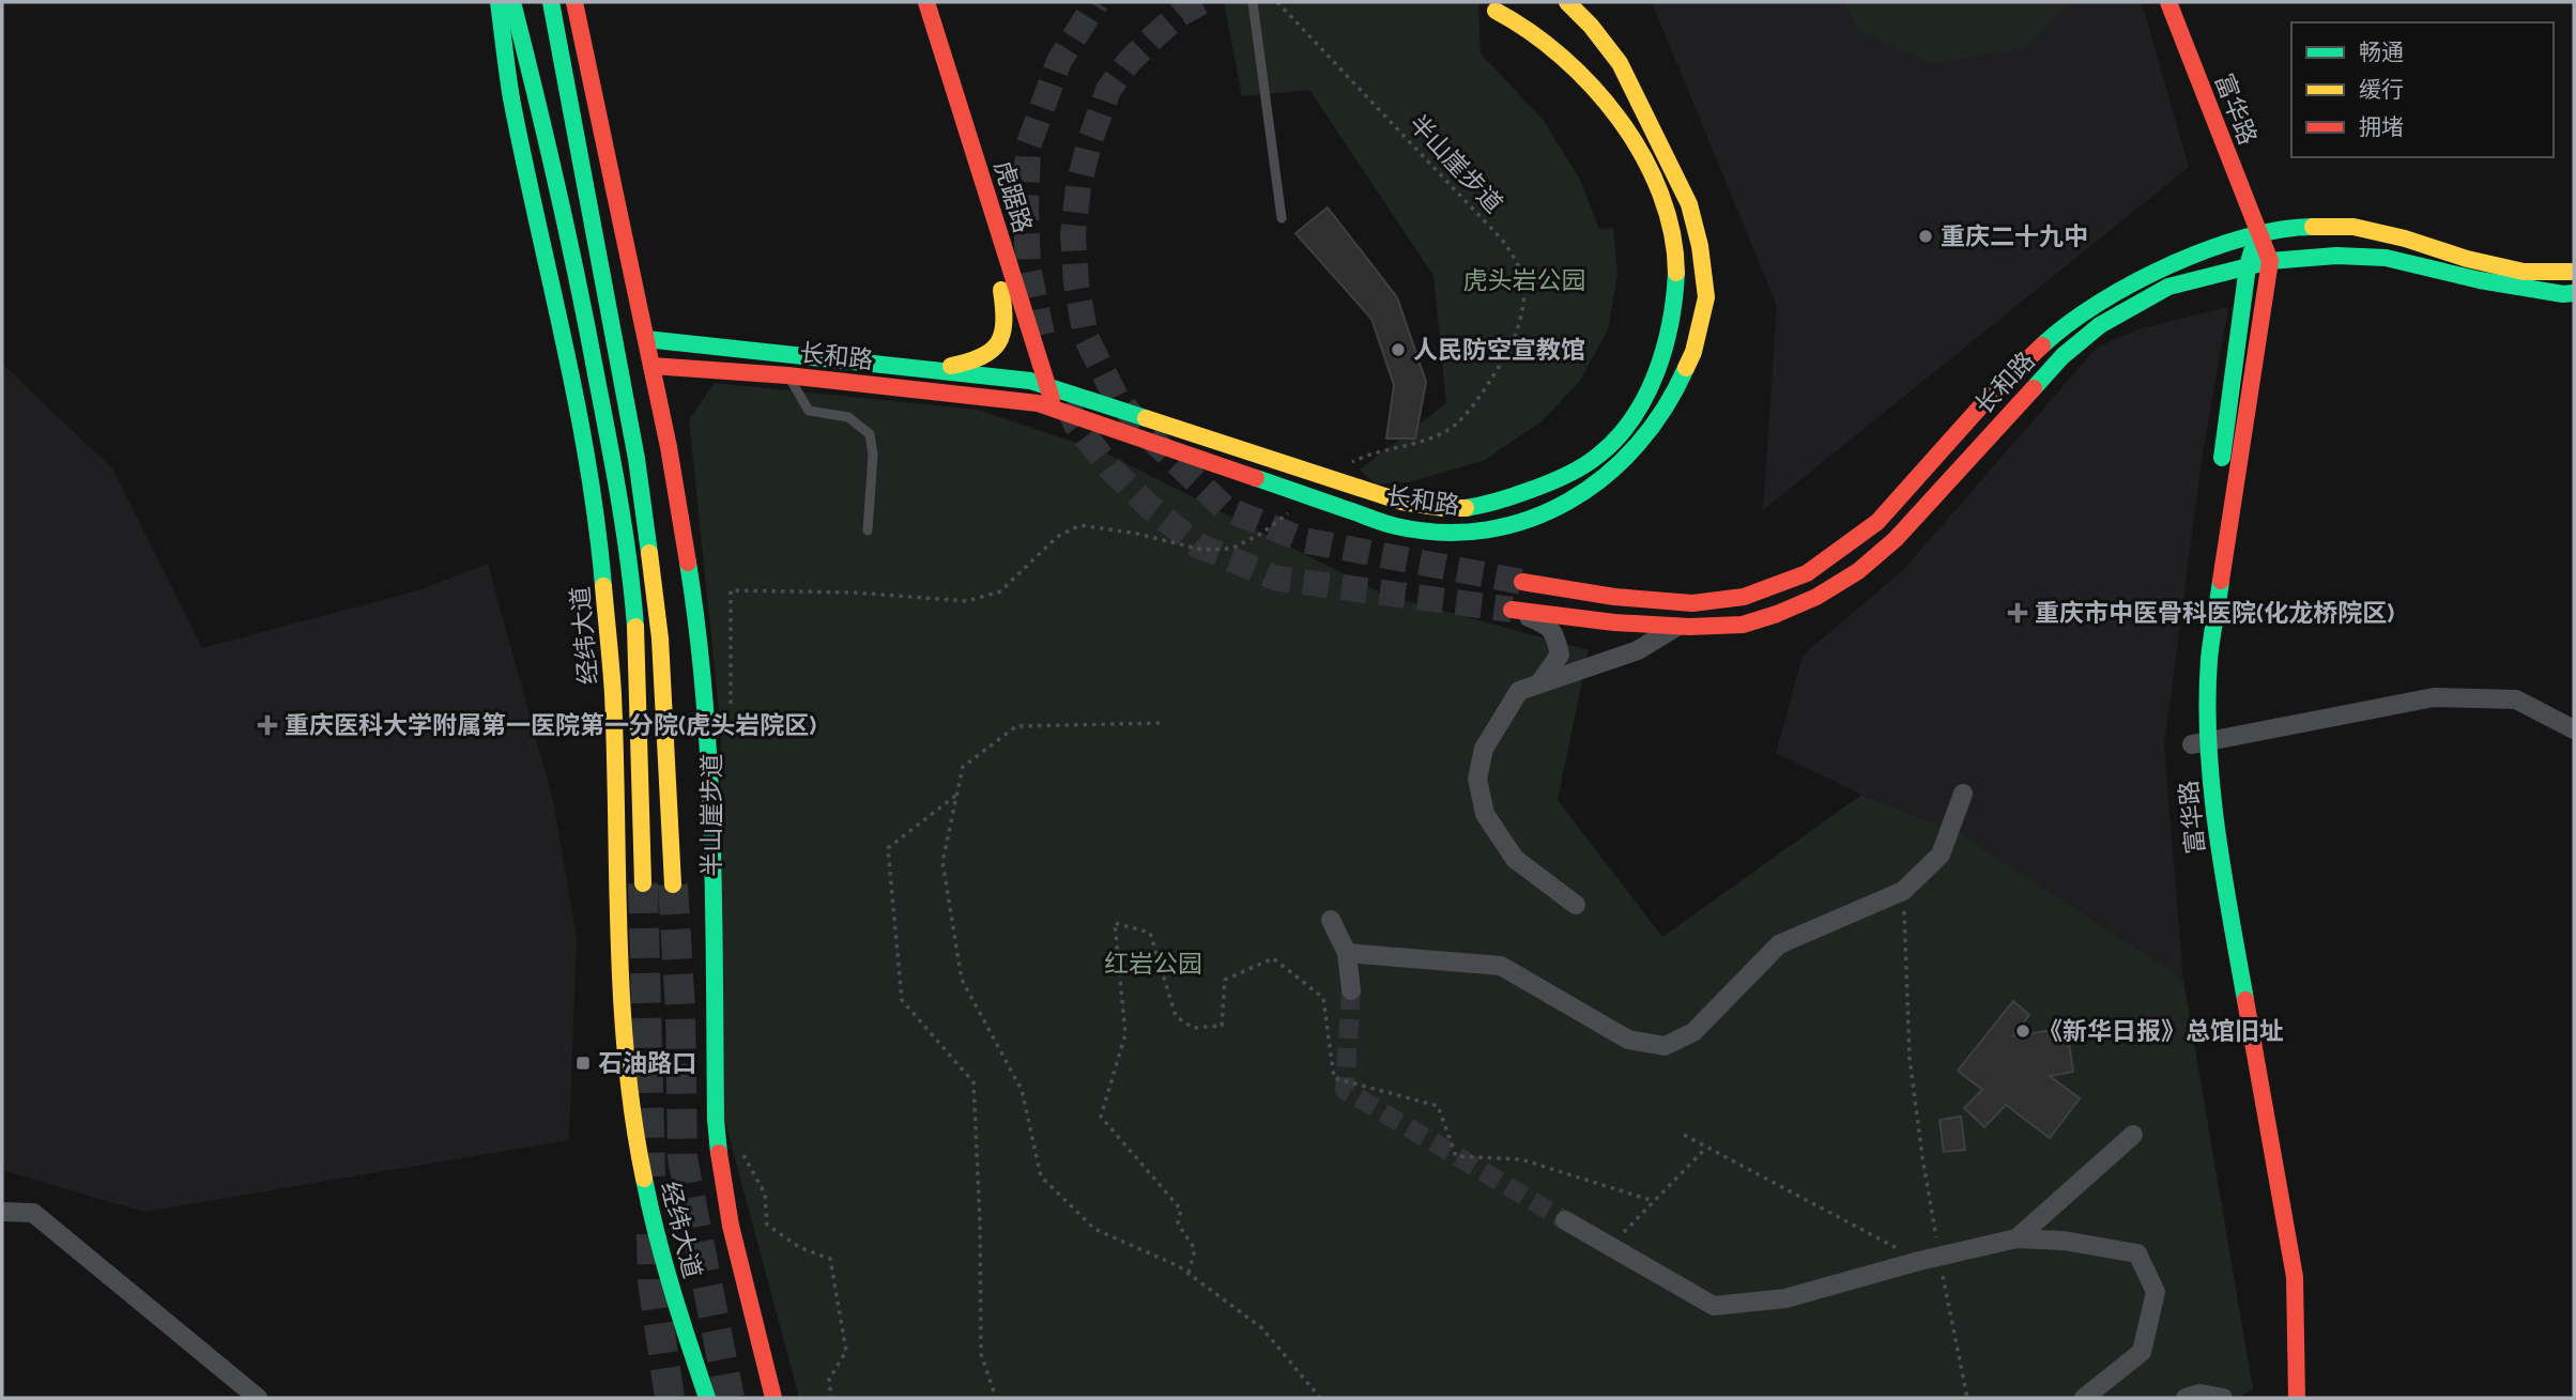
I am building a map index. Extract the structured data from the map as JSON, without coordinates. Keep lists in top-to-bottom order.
{
  "streets": {
    "main road": [
      "富华路",
      "虎踞路",
      "长和路",
      "经纬大道"
    ],
    "path": ["半山崖步道"]
  },
  "crossings": [
    ["富华路", "长和路"],
    ["虎踞路", "长和路"],
    ["长和路", "经纬大道"]
  ],
  "parks": ["虎头岩公园", "红岩公园"],
  "places": {
    "other": ["重庆二十九中", "人民防空宣教馆", "《新华日报》总馆旧址"],
    "health": ["重庆市中医骨科医院(化龙桥院区)", "重庆医科大学附属第一医院第一分院(虎头岩院区)"],
    "transit": ["石油路口"]
  },
  "legend": ["畅通", "缓行", "拥堵"]
}
